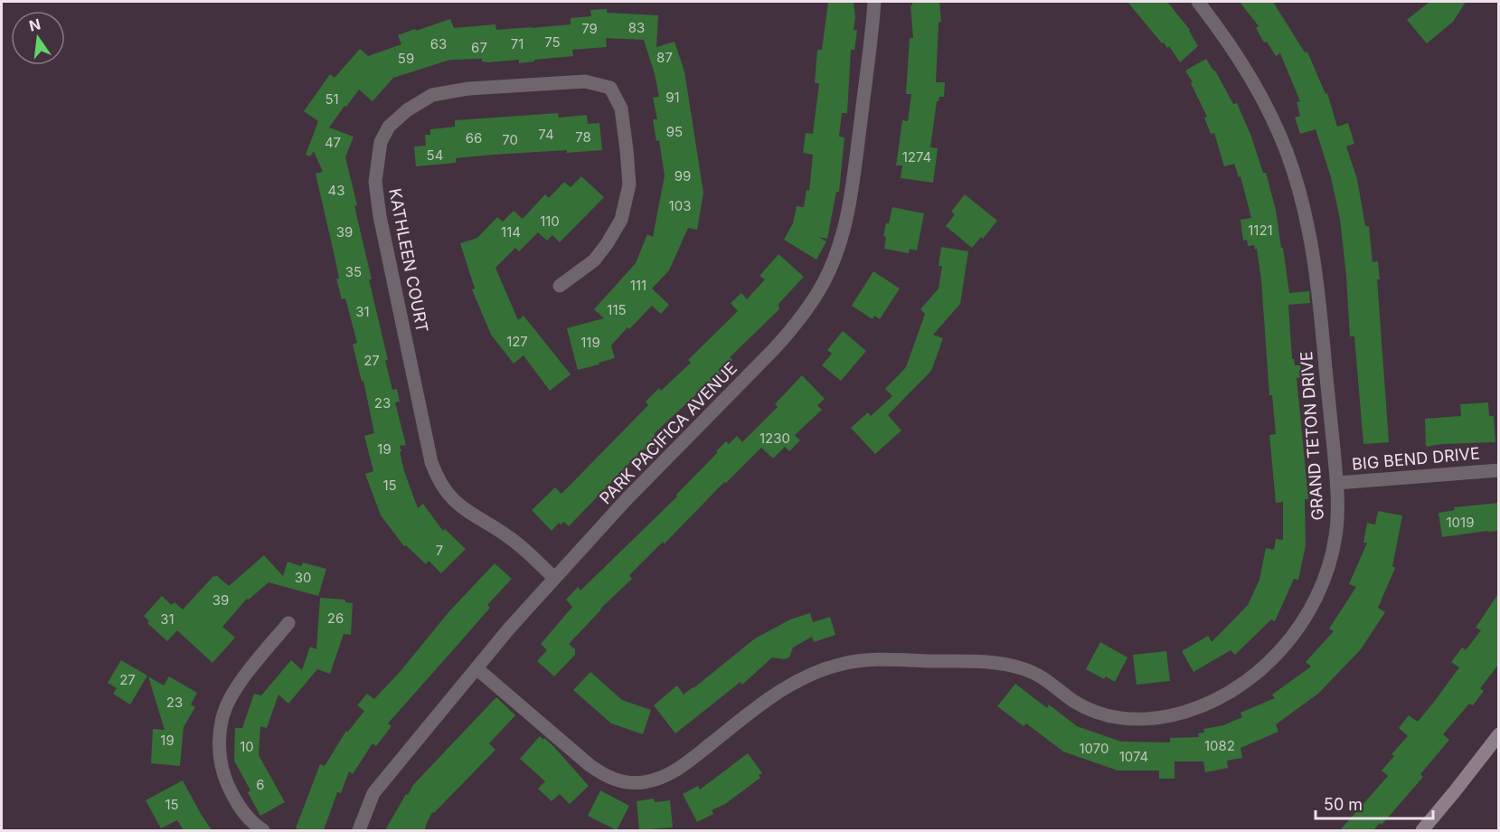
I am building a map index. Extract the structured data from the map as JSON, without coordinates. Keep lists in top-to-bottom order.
{
  "streets": {
    "street": [
      "KATHLEEN COURT",
      "PARK PACIFICA AVENUE",
      "GRAND TETON DRIVE",
      "BIG BEND DRIVE"
    ]
  },
  "crossings": [
    ["KATHLEEN COURT", "PARK PACIFICA AVENUE"],
    ["PARK PACIFICA AVENUE", "GRAND TETON DRIVE"],
    ["GRAND TETON DRIVE", "BIG BEND DRIVE"]
  ],
  "house_numbers": [
    "83",
    "79",
    "75",
    "63",
    "71",
    "67",
    "87",
    "59",
    "91",
    "51",
    "95",
    "74",
    "78",
    "66",
    "70",
    "47",
    "54",
    "1274",
    "99",
    "43",
    "103",
    "110",
    "1121",
    "39",
    "114",
    "35",
    "111",
    "115",
    "31",
    "127",
    "119",
    "27",
    "23",
    "1230",
    "19",
    "15",
    "1019",
    "7",
    "30",
    "39",
    "26",
    "31",
    "27",
    "23",
    "19",
    "1082",
    "10",
    "1070",
    "1074",
    "6",
    "15"
  ],
  "scale_bar": "50 m",
  "north": "top"
}
